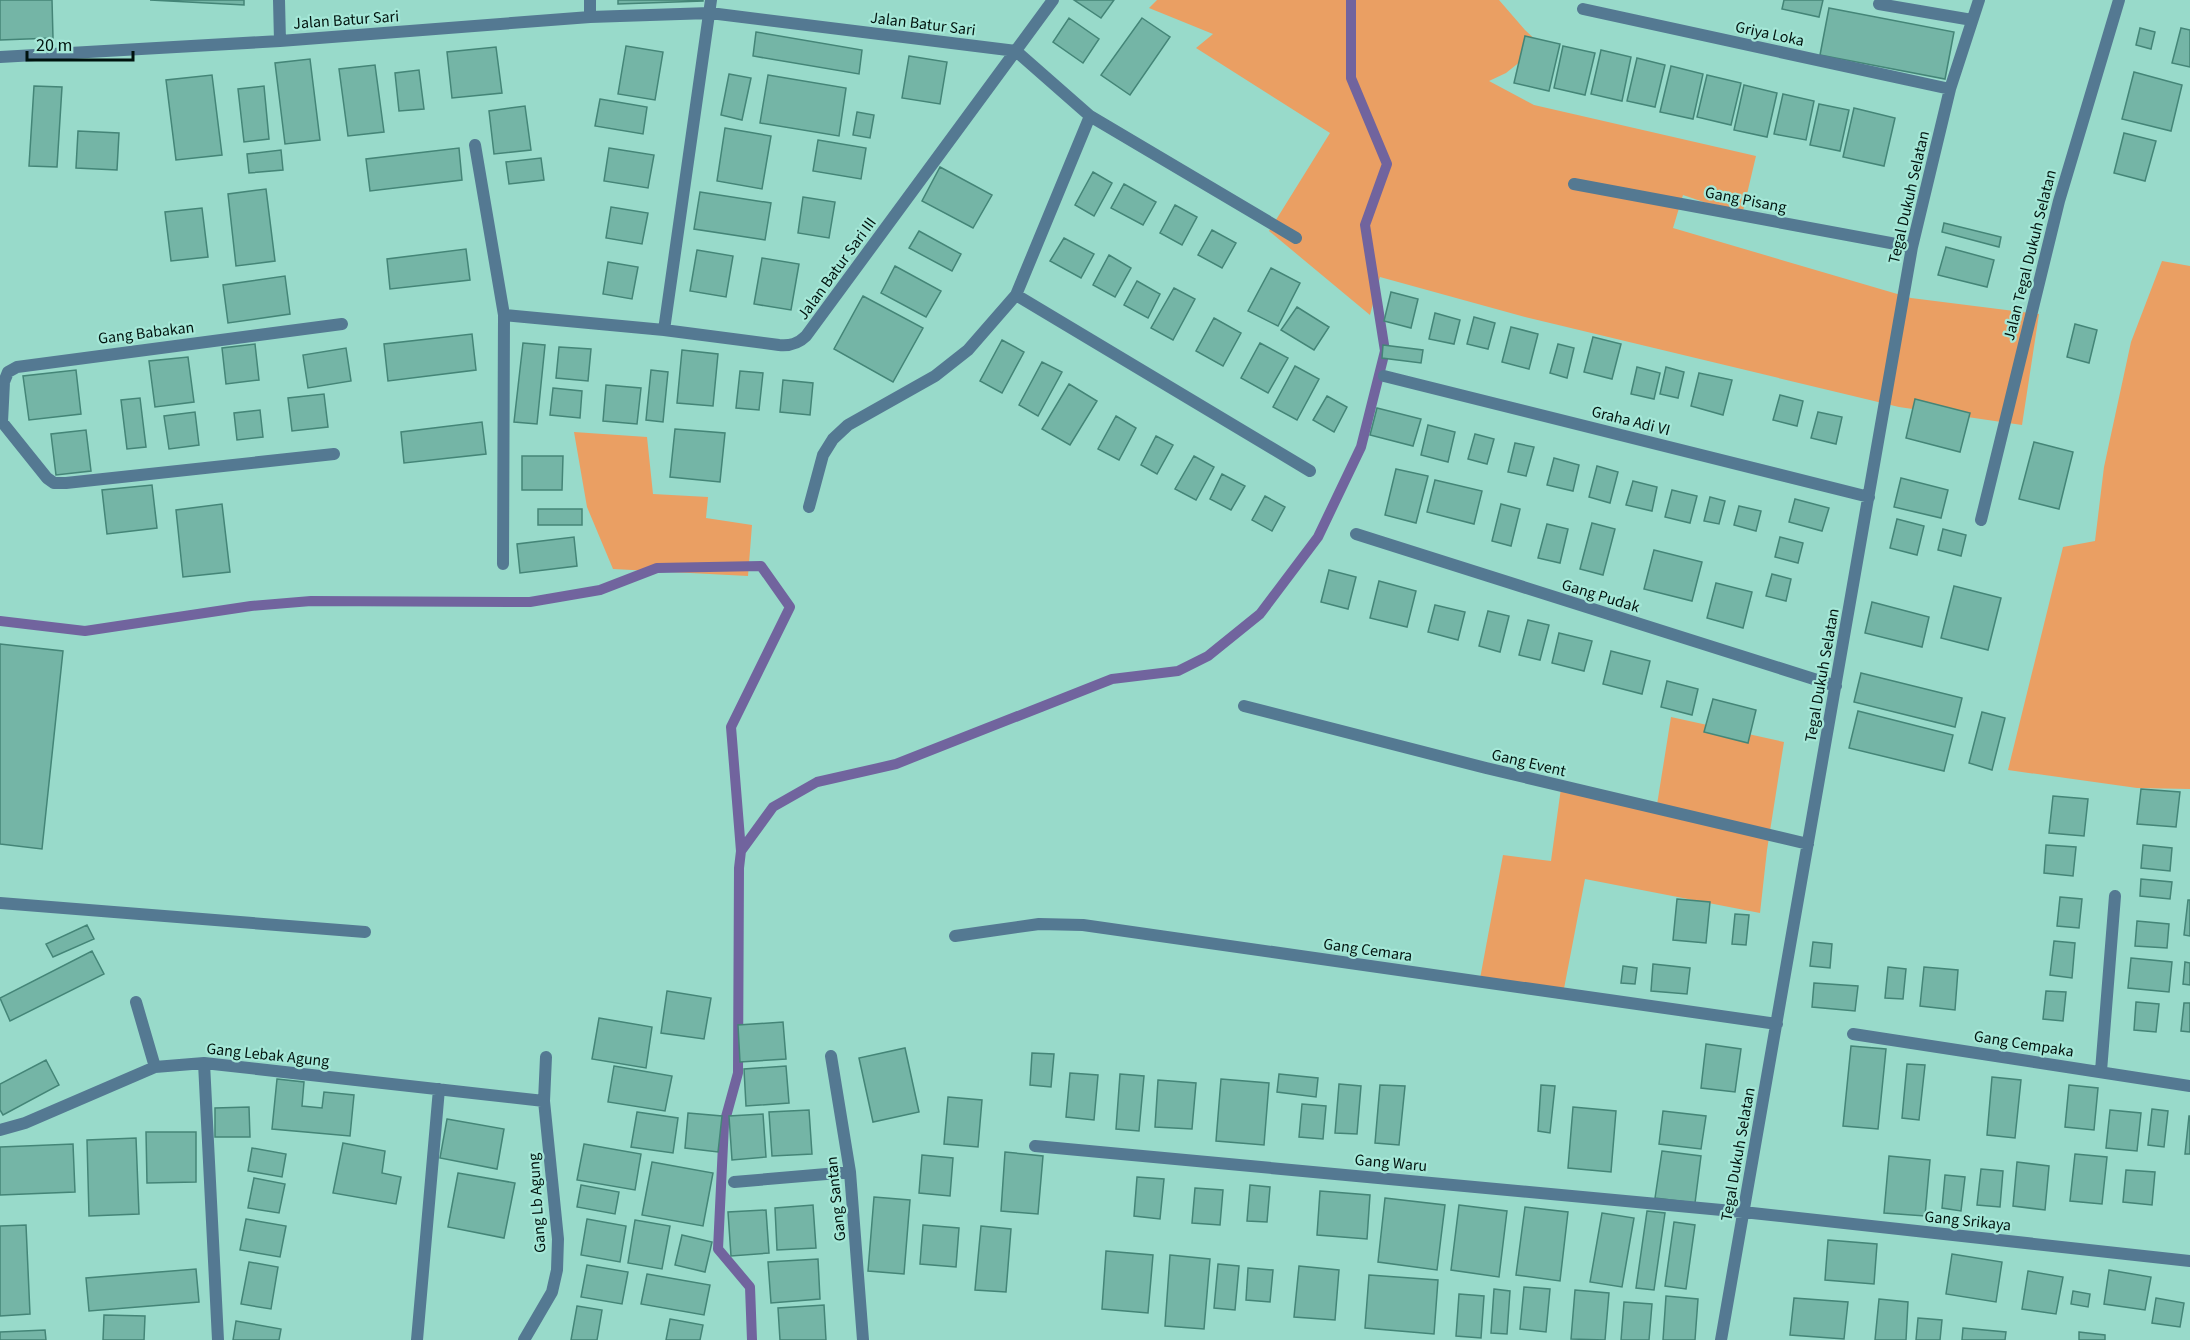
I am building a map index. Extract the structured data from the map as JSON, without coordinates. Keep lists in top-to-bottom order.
{
  "streets": {
    "street": [
      "Jalan Batur Sari",
      "Griya Loka",
      "Tegal Dukuh Selatan",
      "Gang Pisang",
      "Jalan Tegal Dukuh Selatan",
      "Jalan Batur Sari III",
      "Gang Babakan",
      "Graha Adi VI",
      "Gang Pudak",
      "Gang Event",
      "Gang Cemara",
      "Gang Cempaka",
      "Gang Lebak Agung",
      "Gang Waru",
      "Gang Santan",
      "Gang Lb Agung",
      "Gang Srikaya"
    ]
  },
  "crossings": [
    ["Jalan Batur Sari", "Jalan Batur Sari III"],
    ["Griya Loka", "Tegal Dukuh Selatan"],
    ["Tegal Dukuh Selatan", "Gang Pisang"],
    ["Tegal Dukuh Selatan", "Graha Adi VI"],
    ["Tegal Dukuh Selatan", "Gang Pudak"],
    ["Tegal Dukuh Selatan", "Gang Event"],
    ["Tegal Dukuh Selatan", "Gang Cemara"],
    ["Tegal Dukuh Selatan", "Gang Waru"],
    ["Tegal Dukuh Selatan", "Gang Srikaya"],
    ["Gang Lebak Agung", "Gang Lb Agung"],
    ["Gang Waru", "Gang Srikaya"]
  ],
  "scale_bar": "20 m"
}
